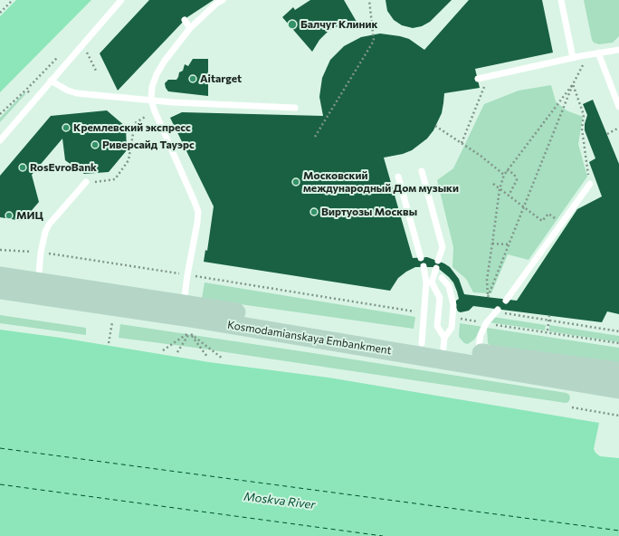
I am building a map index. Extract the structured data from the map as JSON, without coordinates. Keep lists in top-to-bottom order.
{
  "streets": {
    "main road": ["Kosmodamianskaya Embankment"]
  },
  "water": ["Moskva River"],
  "places": [
    "Балчуг Клиник",
    "Aitarget",
    "Кремлевский экспресс",
    "Риверсайд Тауэрс",
    "RosEvroBank",
    "Московский международный Дом музыки",
    "Виртуозы Москвы",
    "МИЦ"
  ]
}
